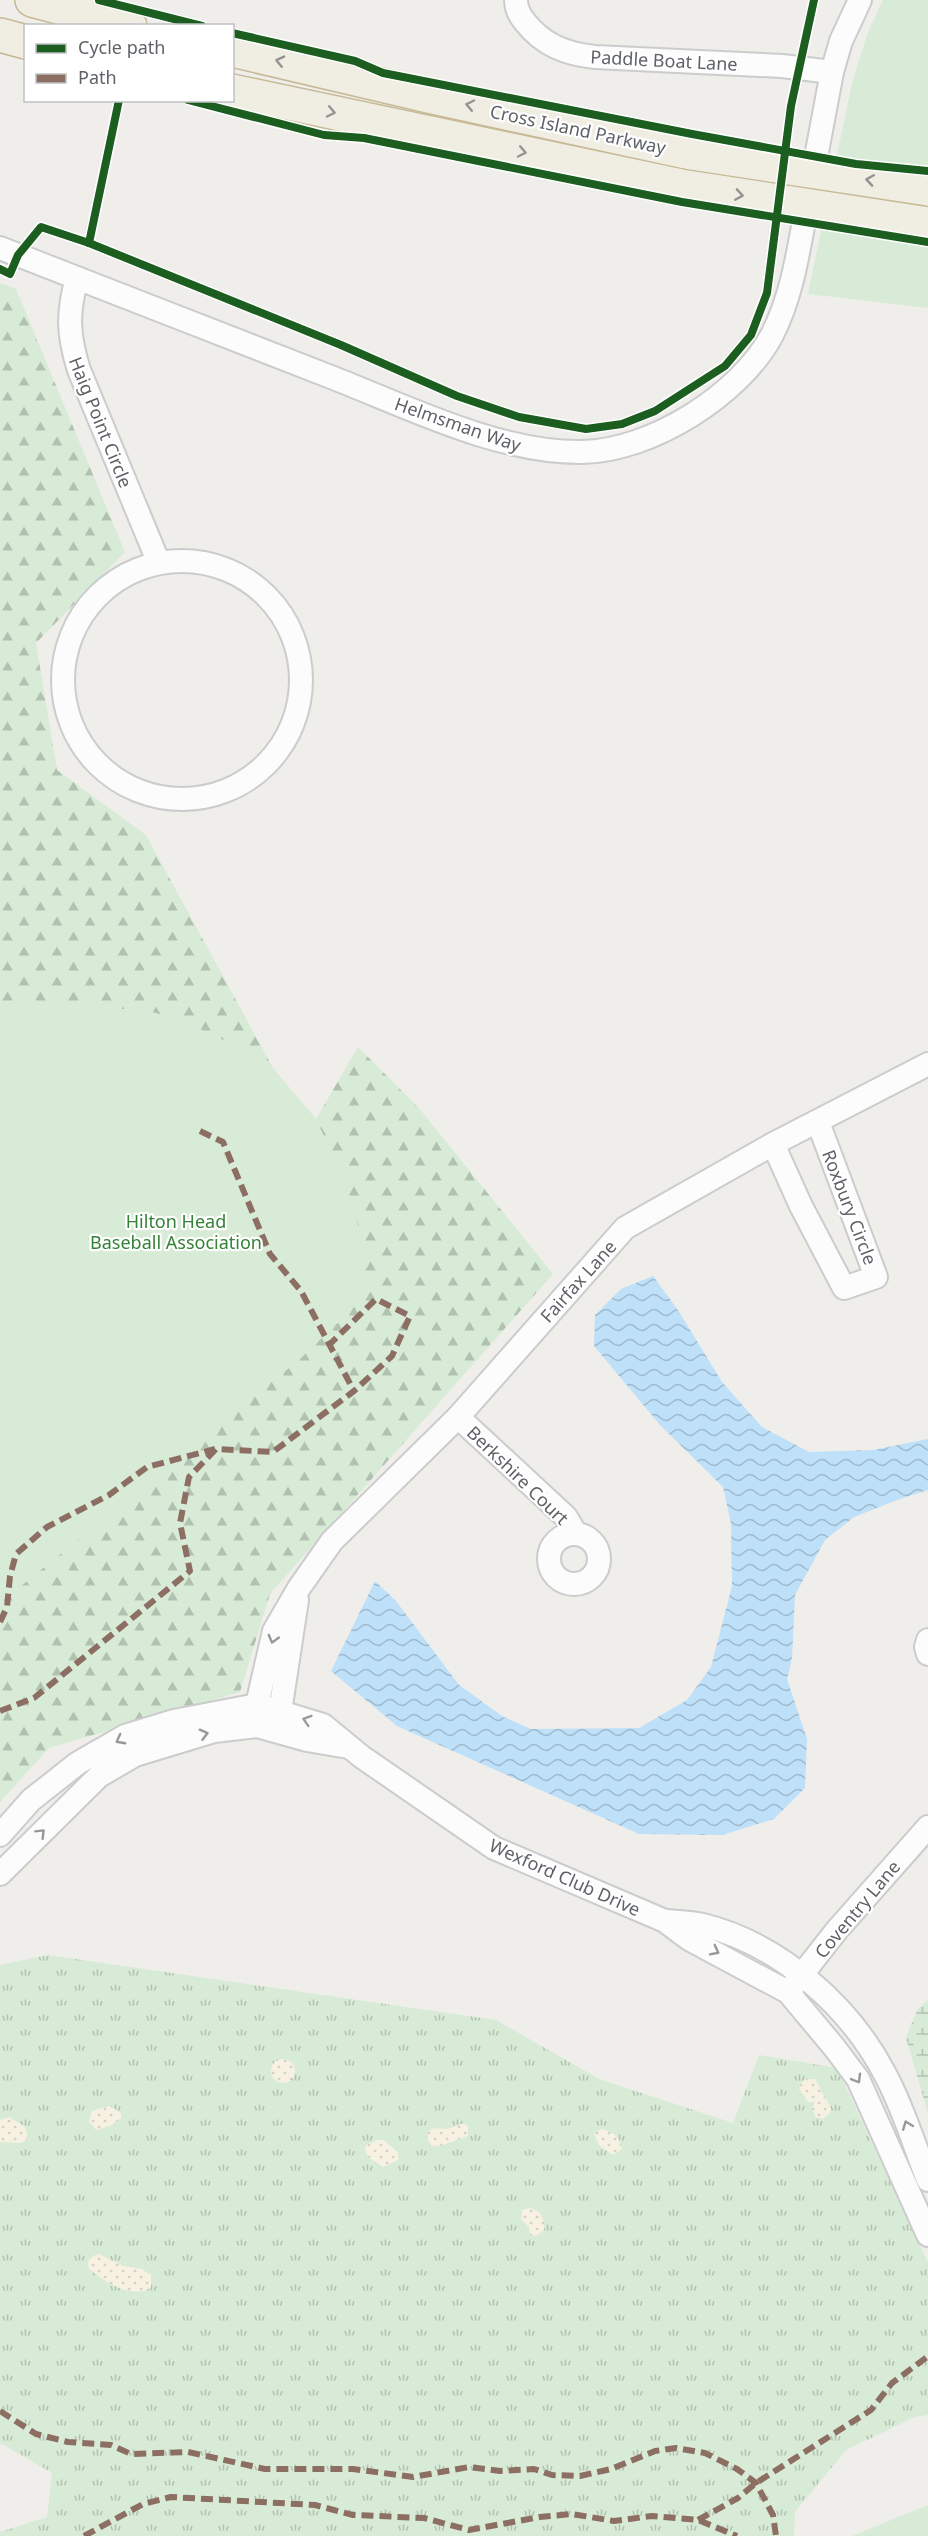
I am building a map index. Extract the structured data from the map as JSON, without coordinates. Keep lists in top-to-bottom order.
{
  "streets": {
    "highway": ["Cross Island Parkway"],
    "street": [
      "Paddle Boat Lane",
      "Haig Point Circle",
      "Helmsman Way",
      "Roxbury Circle",
      "Fairfax Lane",
      "Berkshire Court",
      "Wexford Club Drive",
      "Coventry Lane"
    ]
  },
  "crossings": [
    ["Paddle Boat Lane", "Helmsman Way"],
    ["Haig Point Circle", "Helmsman Way"],
    ["Roxbury Circle", "Fairfax Lane"],
    ["Fairfax Lane", "Berkshire Court"],
    ["Fairfax Lane", "Wexford Club Drive"],
    ["Wexford Club Drive", "Coventry Lane"]
  ],
  "parks": ["Hilton Head Baseball Association"],
  "legend": ["Cycle path", "Path"]
}
